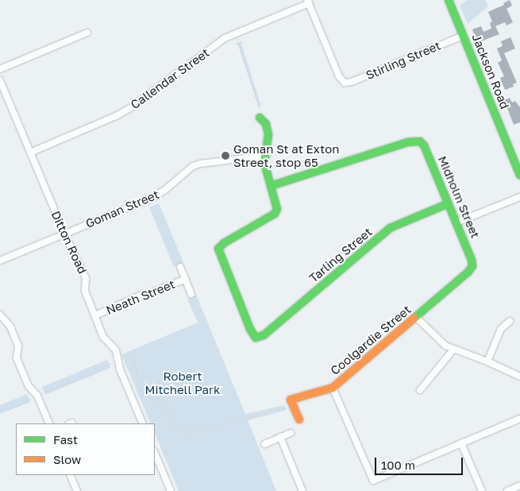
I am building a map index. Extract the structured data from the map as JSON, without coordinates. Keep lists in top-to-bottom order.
{
  "streets": {
    "street": [
      "Stirling Street",
      "Jackson Road",
      "Callendar Street",
      "Midholm Street",
      "Goman Street",
      "Ditton Road",
      "Tarling Street",
      "Neath Street",
      "Coolgardie Street"
    ]
  },
  "crossings": [
    ["Stirling Street", "Jackson Road"],
    ["Stirling Street", "Callendar Street"],
    ["Callendar Street", "Ditton Road"],
    ["Midholm Street", "Tarling Street"],
    ["Midholm Street", "Coolgardie Street"],
    ["Goman Street", "Ditton Road"],
    ["Ditton Road", "Neath Street"]
  ],
  "parks": ["Robert Mitchell Park"],
  "places": ["Goman St at Exton Street, stop 65"],
  "legend": ["Fast", "Slow"],
  "scale_bar": "100 m"
}
